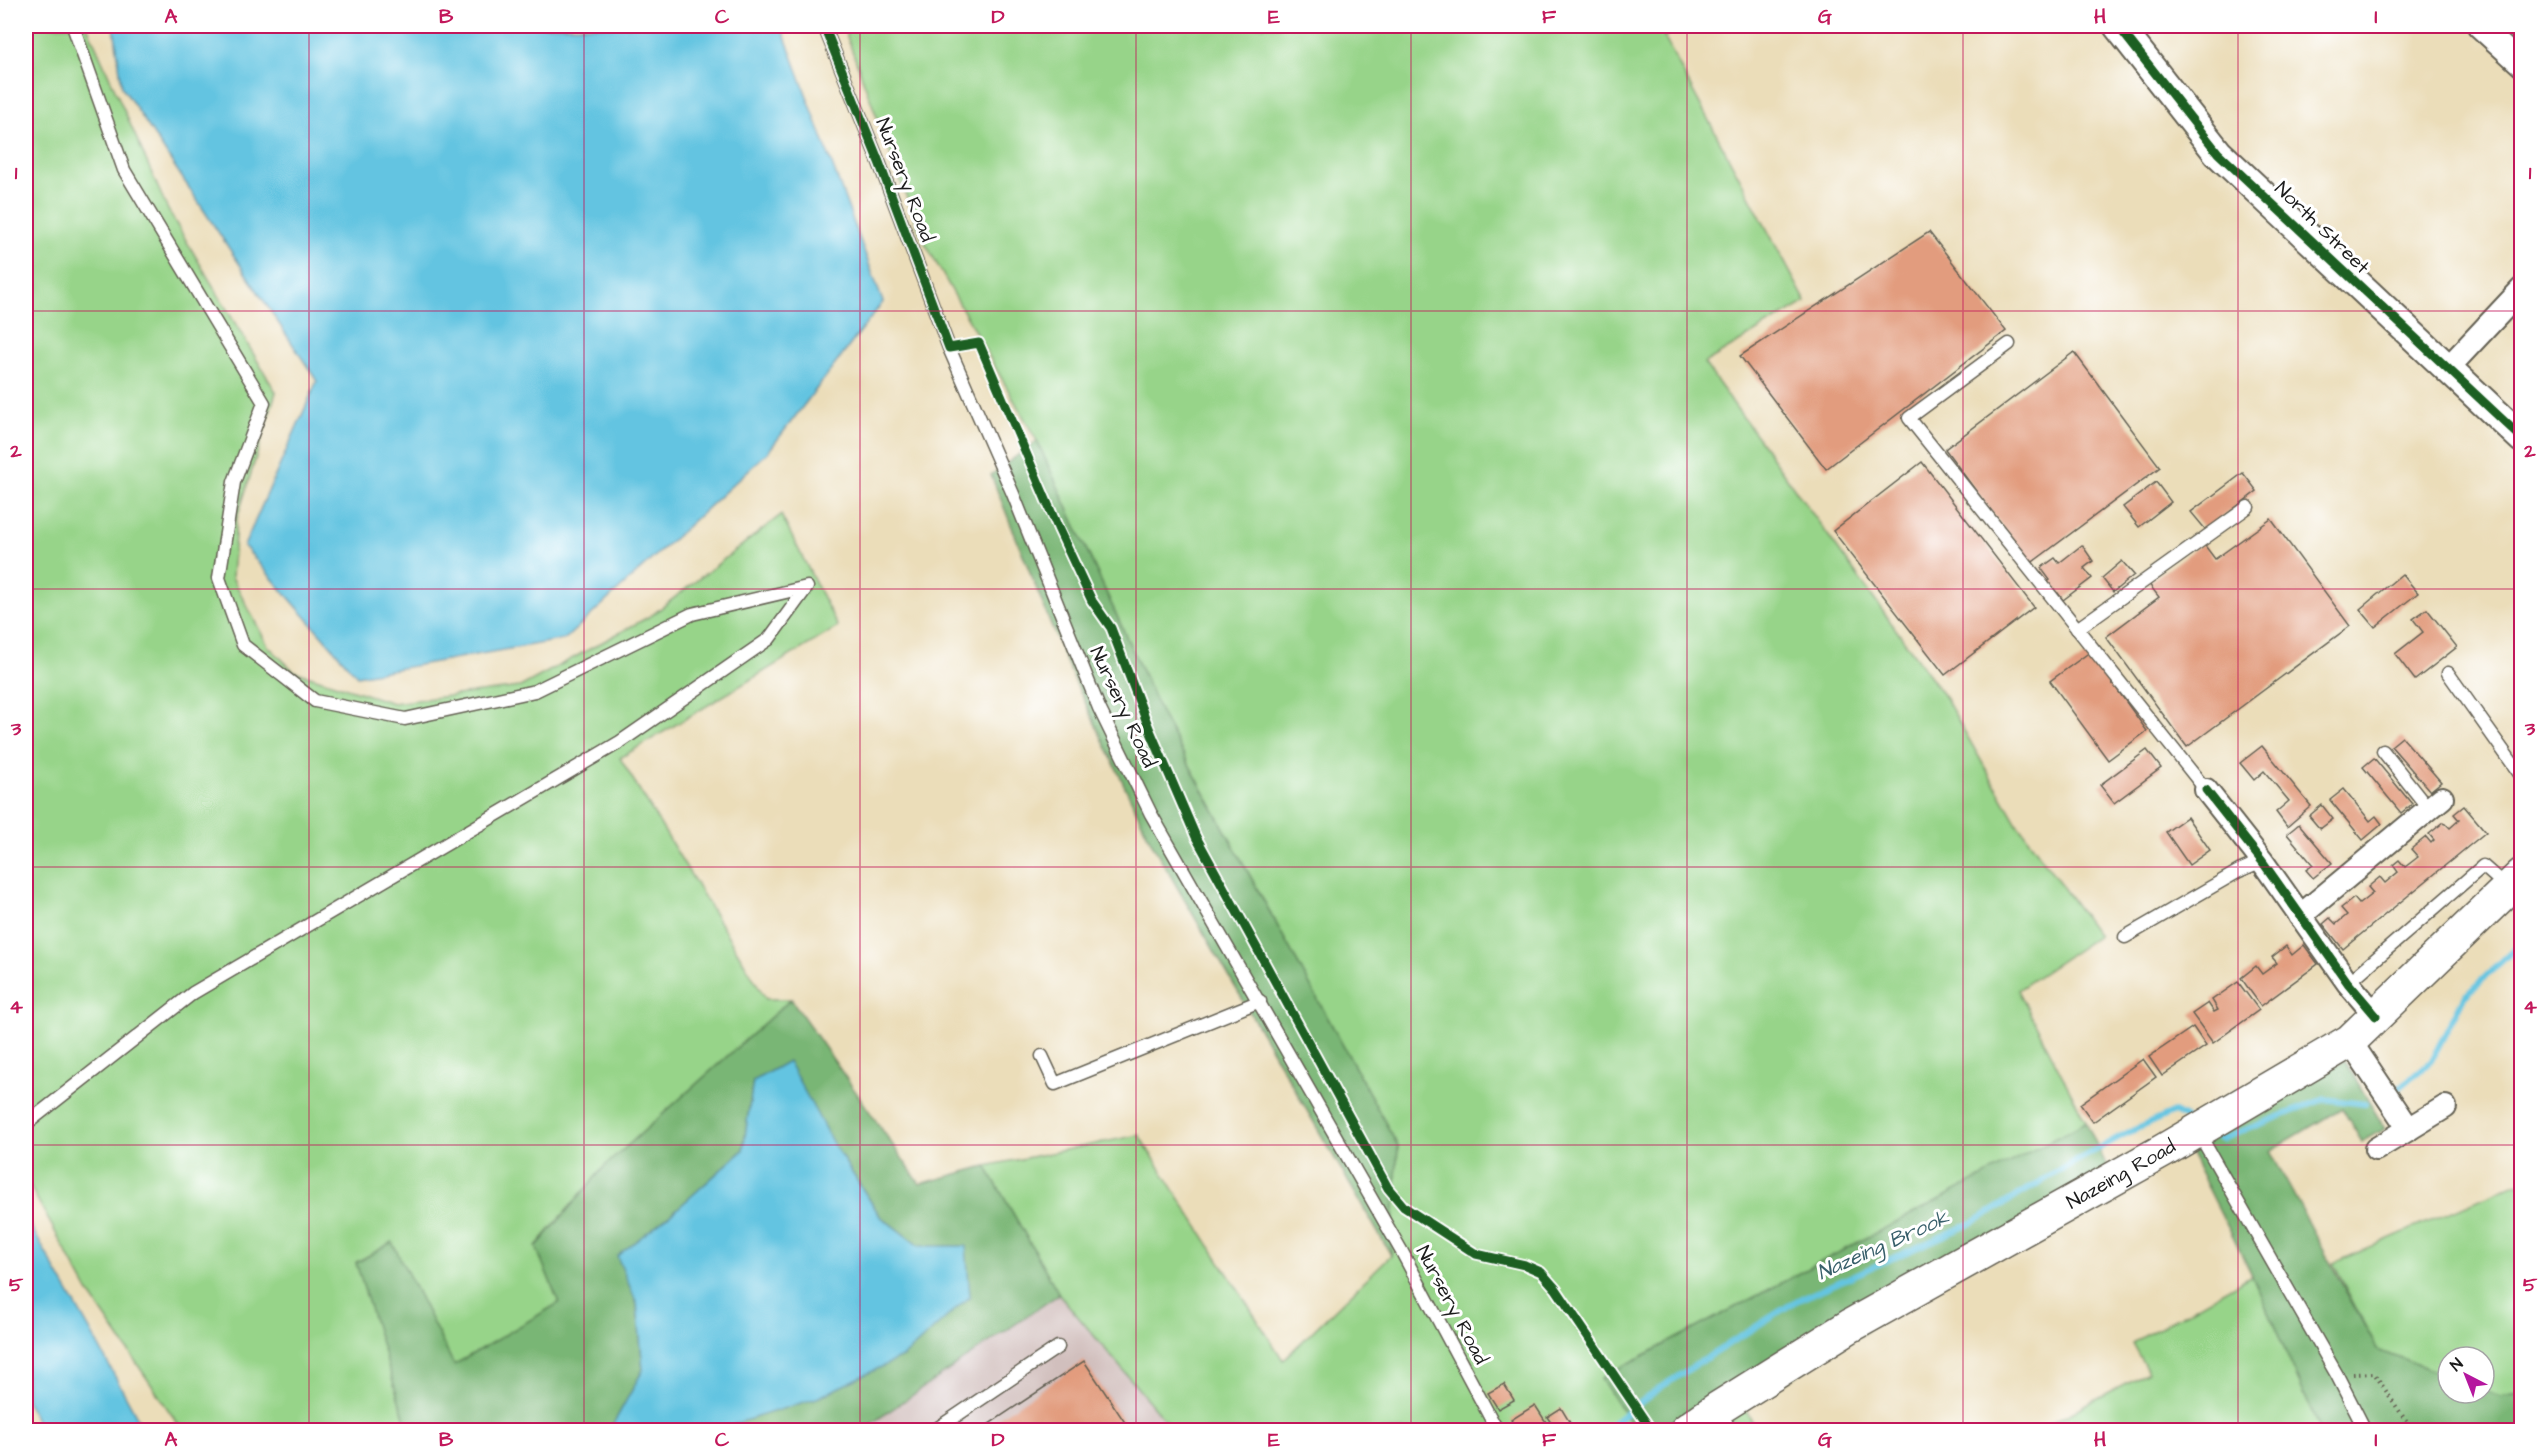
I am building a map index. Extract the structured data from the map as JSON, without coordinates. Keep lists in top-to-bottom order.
{
  "streets": {
    "main road": ["Nazeing Road"],
    "street": ["North Street"],
    "lane": ["Nursery Road"]
  },
  "water": ["Nazeing Brook"],
  "north": "top left",
  "grid": {
    "columns": [
      "A",
      "B",
      "C",
      "D",
      "E",
      "F",
      "G",
      "H",
      "I"
    ],
    "rows": [
      "1",
      "2",
      "3",
      "4",
      "5"
    ]
  }
}
